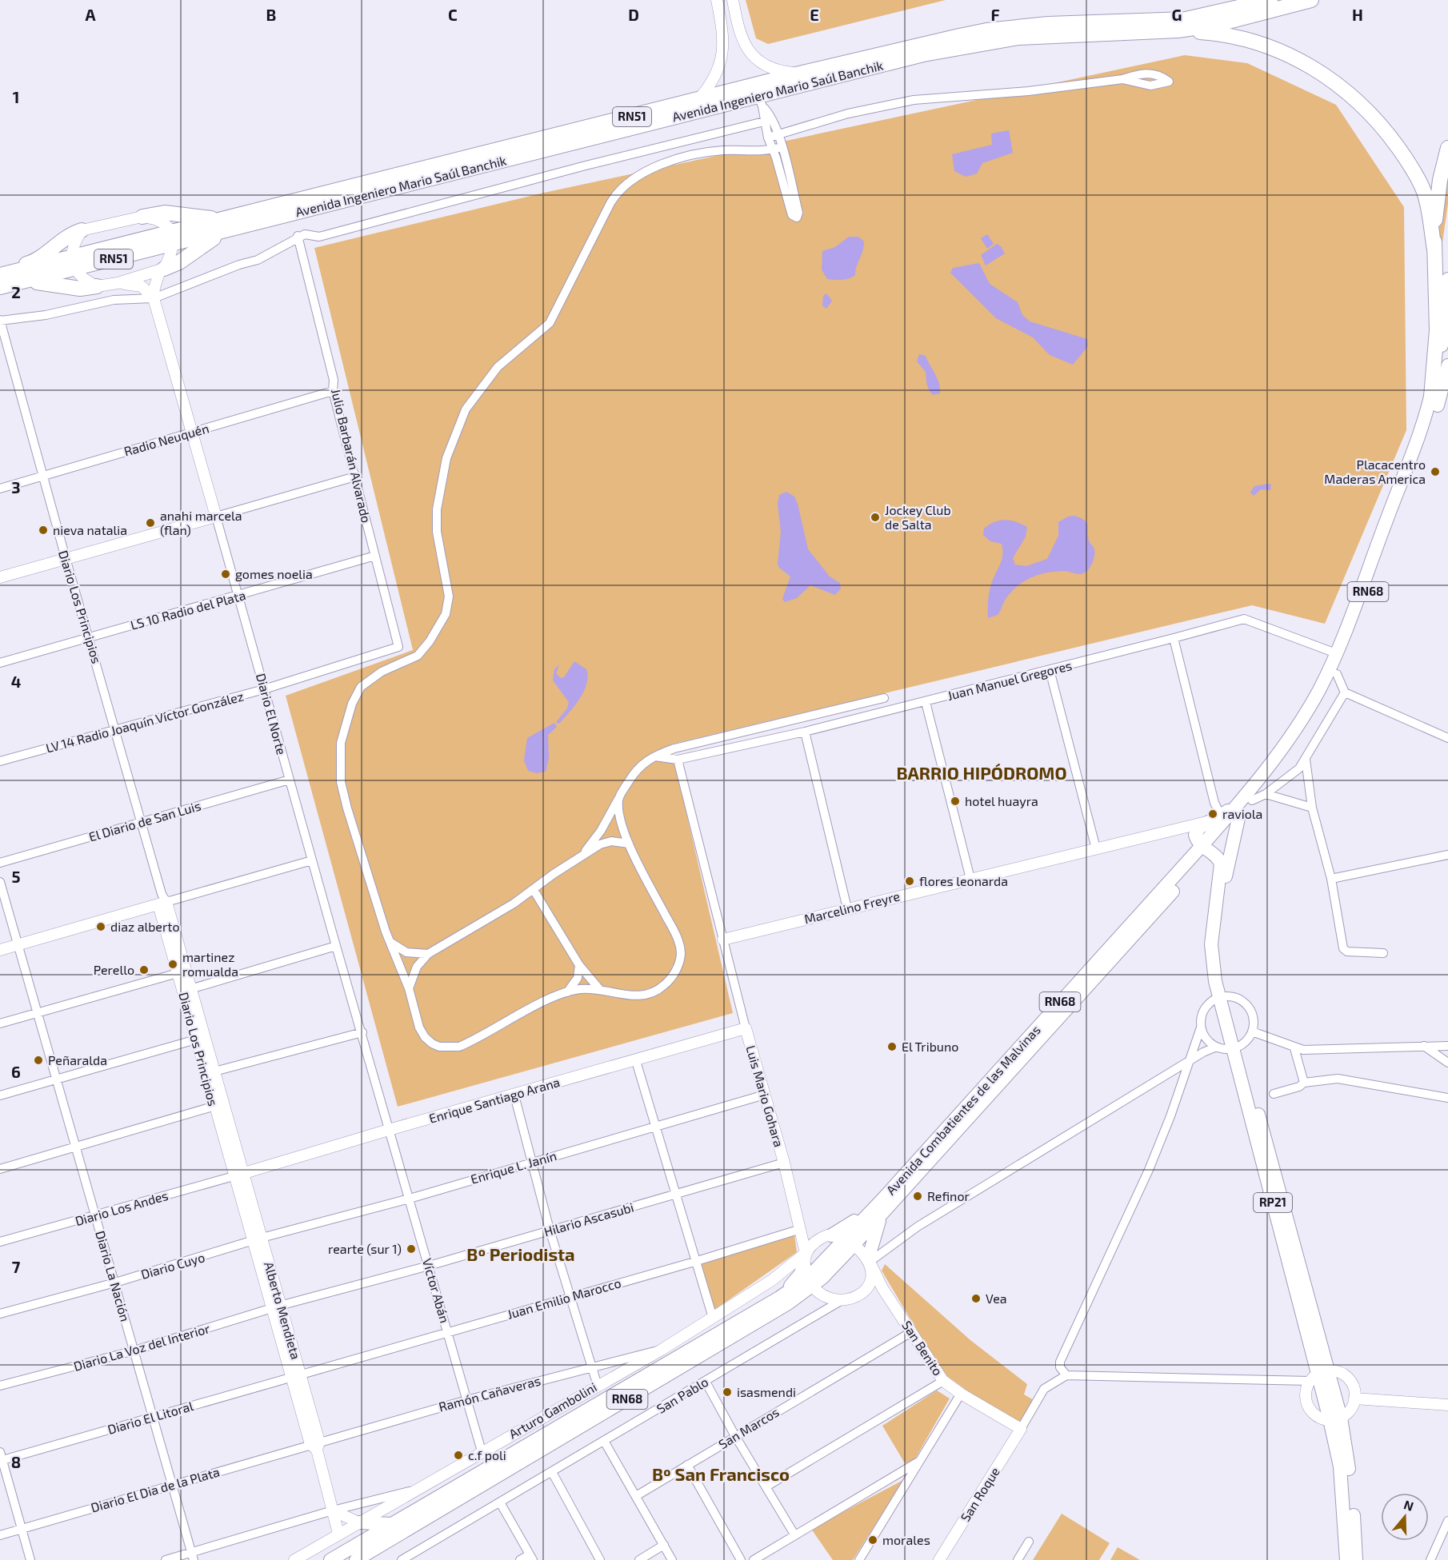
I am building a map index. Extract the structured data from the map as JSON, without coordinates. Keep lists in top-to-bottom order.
{
  "streets": {
    "highway": ["Avenida Ingeniero Mario Saúl Banchik", "RN51", "RN68"],
    "main road": ["Avenida Combatientes de las Malvinas", "RP21"],
    "street": [
      "Radio Neuquén",
      "Julio Barbarán Alvarado",
      "Diario Los Principios",
      "LS 10 Radio del Plata",
      "Juan Manuel Gregores",
      "Diario El Norte",
      "LV 14 Radio Joaquín Víctor González",
      "El Diario de San Luis",
      "Marcelino Freyre",
      "Luis Mario Gohara",
      "Enrique Santiago Arana",
      "Enrique L. Janín",
      "Diario Los Andes",
      "Hilario Ascasubi",
      "Diario Cuyo",
      "Diario La Nación",
      "Víctor Abán",
      "Juan Emilio Marocco",
      "Alberto Mendieta",
      "Diario La Voz del Interior",
      "San Benito",
      "Ramón Cañaveras",
      "San Pablo",
      "Arturo Gambolini",
      "Diario El Litoral",
      "San Marcos",
      "Diario El Dia de la Plata",
      "San Roque"
    ]
  },
  "crossings": [
    ["Radio Neuquén", "Julio Barbarán Alvarado"],
    ["Radio Neuquén", "Diario Los Principios"],
    ["Radio Neuquén", "Diario El Norte"],
    ["Julio Barbarán Alvarado", "LS 10 Radio del Plata"],
    ["Julio Barbarán Alvarado", "LV 14 Radio Joaquín Víctor González"],
    ["RN68", "Avenida Combatientes de las Malvinas"],
    ["Diario Los Principios", "LS 10 Radio del Plata"],
    ["Diario Los Principios", "LV 14 Radio Joaquín Víctor González"],
    ["Diario Los Principios", "El Diario de San Luis"],
    ["Diario Los Principios", "Enrique Santiago Arana"],
    ["Diario Los Principios", "Diario Los Andes"],
    ["Diario Los Principios", "Alberto Mendieta"],
    ["LS 10 Radio del Plata", "Diario El Norte"],
    ["Juan Manuel Gregores", "Luis Mario Gohara"],
    ["Juan Manuel Gregores", "Avenida Combatientes de las Malvinas"],
    ["Diario El Norte", "LV 14 Radio Joaquín Víctor González"],
    ["Diario El Norte", "El Diario de San Luis"],
    ["Diario El Norte", "Enrique Santiago Arana"],
    ["Diario El Norte", "Víctor Abán"],
    ["Marcelino Freyre", "Luis Mario Gohara"],
    ["Luis Mario Gohara", "Enrique Santiago Arana"],
    ["Luis Mario Gohara", "Avenida Combatientes de las Malvinas"],
    ["Luis Mario Gohara", "Enrique L. Janín"],
    ["Luis Mario Gohara", "Hilario Ascasubi"],
    ["Luis Mario Gohara", "Juan Emilio Marocco"],
    ["Luis Mario Gohara", "Arturo Gambolini"],
    ["Enrique Santiago Arana", "Diario Los Andes"],
    ["Enrique Santiago Arana", "Víctor Abán"],
    ["Enrique Santiago Arana", "Alberto Mendieta"],
    ["Avenida Combatientes de las Malvinas", "RP21"],
    ["Avenida Combatientes de las Malvinas", "San Benito"],
    ["Avenida Combatientes de las Malvinas", "Arturo Gambolini"],
    ["Enrique L. Janín", "Diario Cuyo"],
    ["Enrique L. Janín", "Víctor Abán"],
    ["Enrique L. Janín", "Alberto Mendieta"],
    ["Diario Los Andes", "Diario La Nación"],
    ["Diario Los Andes", "Alberto Mendieta"],
    ["Hilario Ascasubi", "Víctor Abán"],
    ["Hilario Ascasubi", "Alberto Mendieta"],
    ["Hilario Ascasubi", "Diario La Voz del Interior"],
    ["Diario Cuyo", "Diario La Nación"],
    ["Diario Cuyo", "Alberto Mendieta"],
    ["Diario La Nación", "Diario La Voz del Interior"],
    ["Diario La Nación", "Diario El Litoral"],
    ["Diario La Nación", "Diario El Dia de la Plata"],
    ["Víctor Abán", "Juan Emilio Marocco"],
    ["Víctor Abán", "Ramón Cañaveras"],
    ["Víctor Abán", "Arturo Gambolini"],
    ["Juan Emilio Marocco", "Alberto Mendieta"],
    ["Juan Emilio Marocco", "Diario El Litoral"],
    ["Alberto Mendieta", "Diario La Voz del Interior"],
    ["Alberto Mendieta", "Ramón Cañaveras"],
    ["Alberto Mendieta", "Arturo Gambolini"],
    ["Alberto Mendieta", "Diario El Litoral"],
    ["Alberto Mendieta", "Diario El Dia de la Plata"],
    ["San Benito", "Arturo Gambolini"],
    ["San Benito", "San Marcos"],
    ["San Benito", "San Roque"],
    ["Ramón Cañaveras", "Arturo Gambolini"],
    ["Ramón Cañaveras", "Diario El Dia de la Plata"]
  ],
  "districts": ["BARRIO HIPÓDROMO", "Bº Periodista", "Bº San Francisco"],
  "places": [
    "Placacentro Maderas America",
    "Jockey Club de Salta",
    "anahi marcela (flan)",
    "nieva natalia",
    "gomes noelia",
    "hotel huayra",
    "raviola",
    "flores leonarda",
    "diaz alberto",
    "martinez romualda",
    "Perello",
    "El Tribuno",
    "Peñaralda",
    "Refinor",
    "rearte (sur 1)",
    "Vea",
    "isasmendi",
    "c.f poli",
    "morales"
  ],
  "north": "top",
  "grid": {
    "columns": [
      "A",
      "B",
      "C",
      "D",
      "E",
      "F",
      "G",
      "H"
    ],
    "rows": [
      "1",
      "2",
      "3",
      "4",
      "5",
      "6",
      "7",
      "8"
    ]
  }
}
